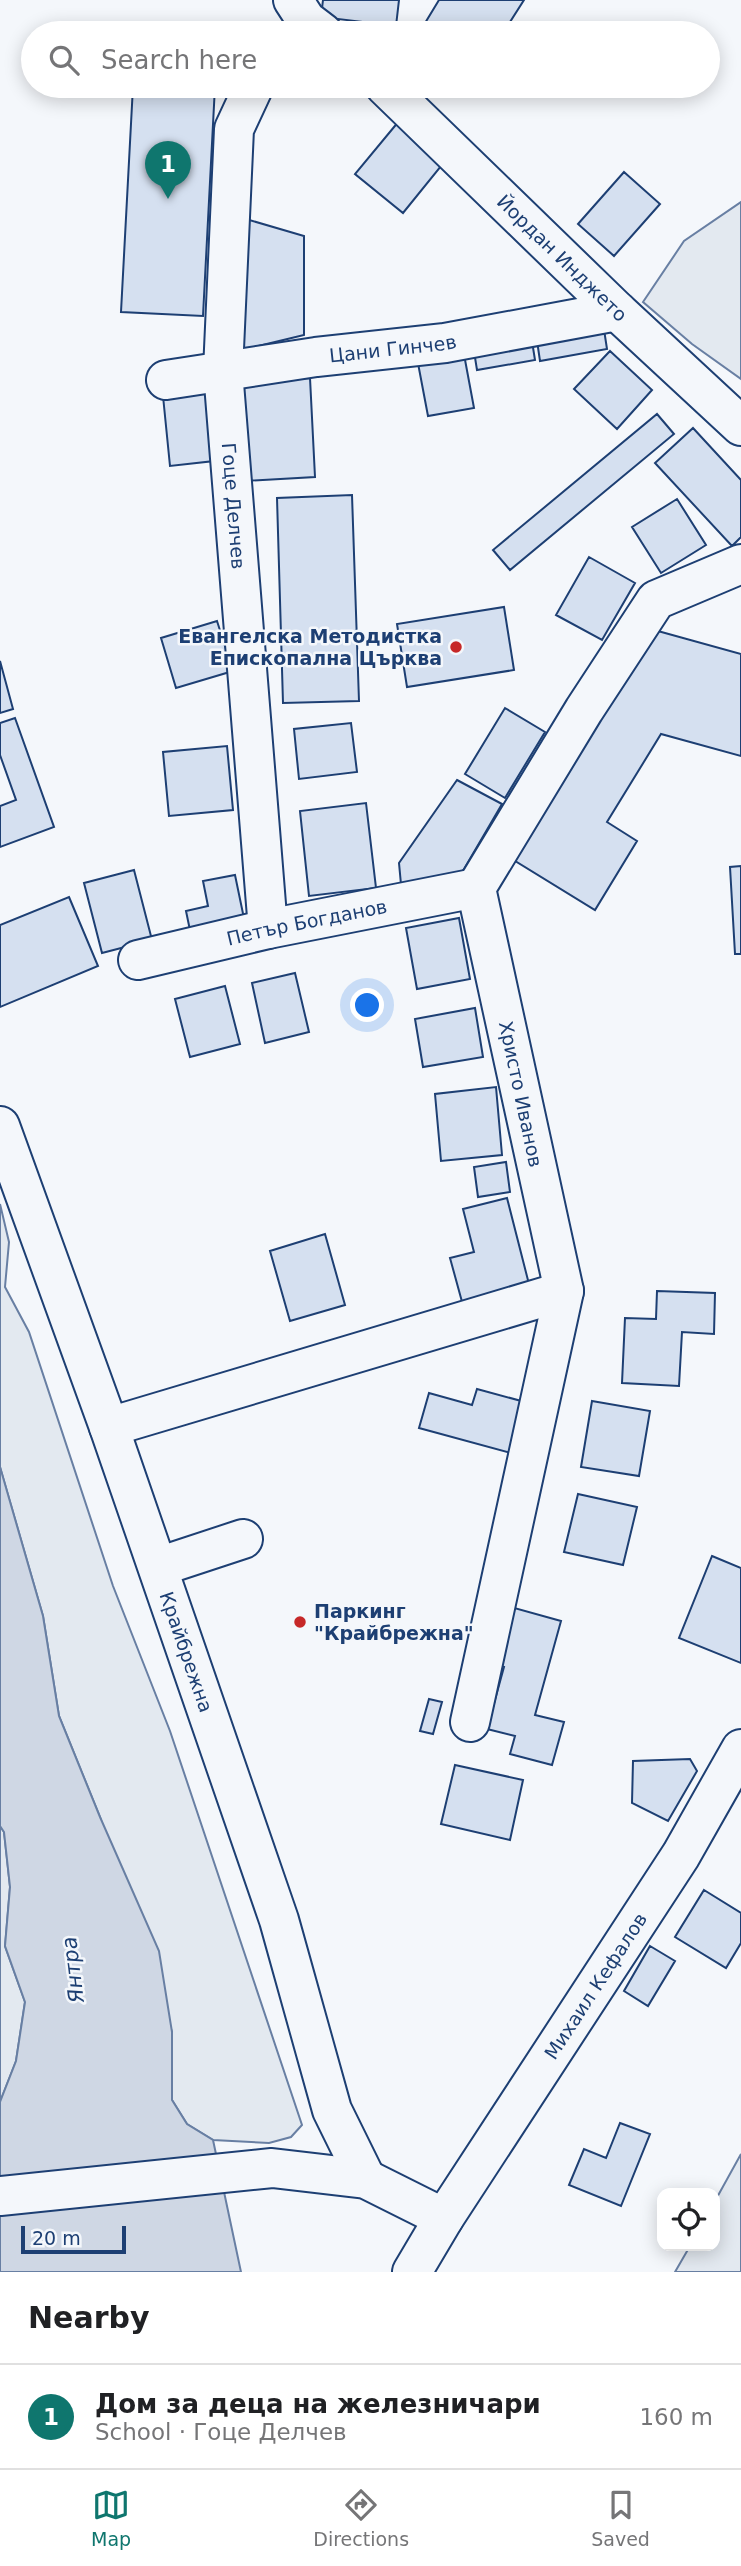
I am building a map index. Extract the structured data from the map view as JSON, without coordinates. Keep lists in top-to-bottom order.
{
  "streets": {
    "street": [
      "Йордан Инджето",
      "Цани Гинчев",
      "Гоце Делчев",
      "Петър Богданов",
      "Христо Иванов",
      "Крайбрежна",
      "Михаил Кефалов"
    ]
  },
  "crossings": [
    ["Йордан Инджето", "Цани Гинчев"],
    ["Цани Гинчев", "Гоце Делчев"],
    ["Гоце Делчев", "Петър Богданов"],
    ["Петър Богданов", "Христо Иванов"]
  ],
  "water": ["Янтра"],
  "places": ["Евангелска Методистка Епископална Църква", "Паркинг \"Крайбрежна\""],
  "scale_bar": "20 m",
  "page": {
    "search": "Search here",
    "pins": "1",
    "scale": "20 m",
    "heading": "Nearby",
    "list": [
      {
        "mark": "1",
        "name": "Дом за деца на железничари",
        "note": "School · Гоце Делчев",
        "value": "160 m"
      }
    ],
    "nav": ["Map", "Directions", "Saved"]
  }
}
